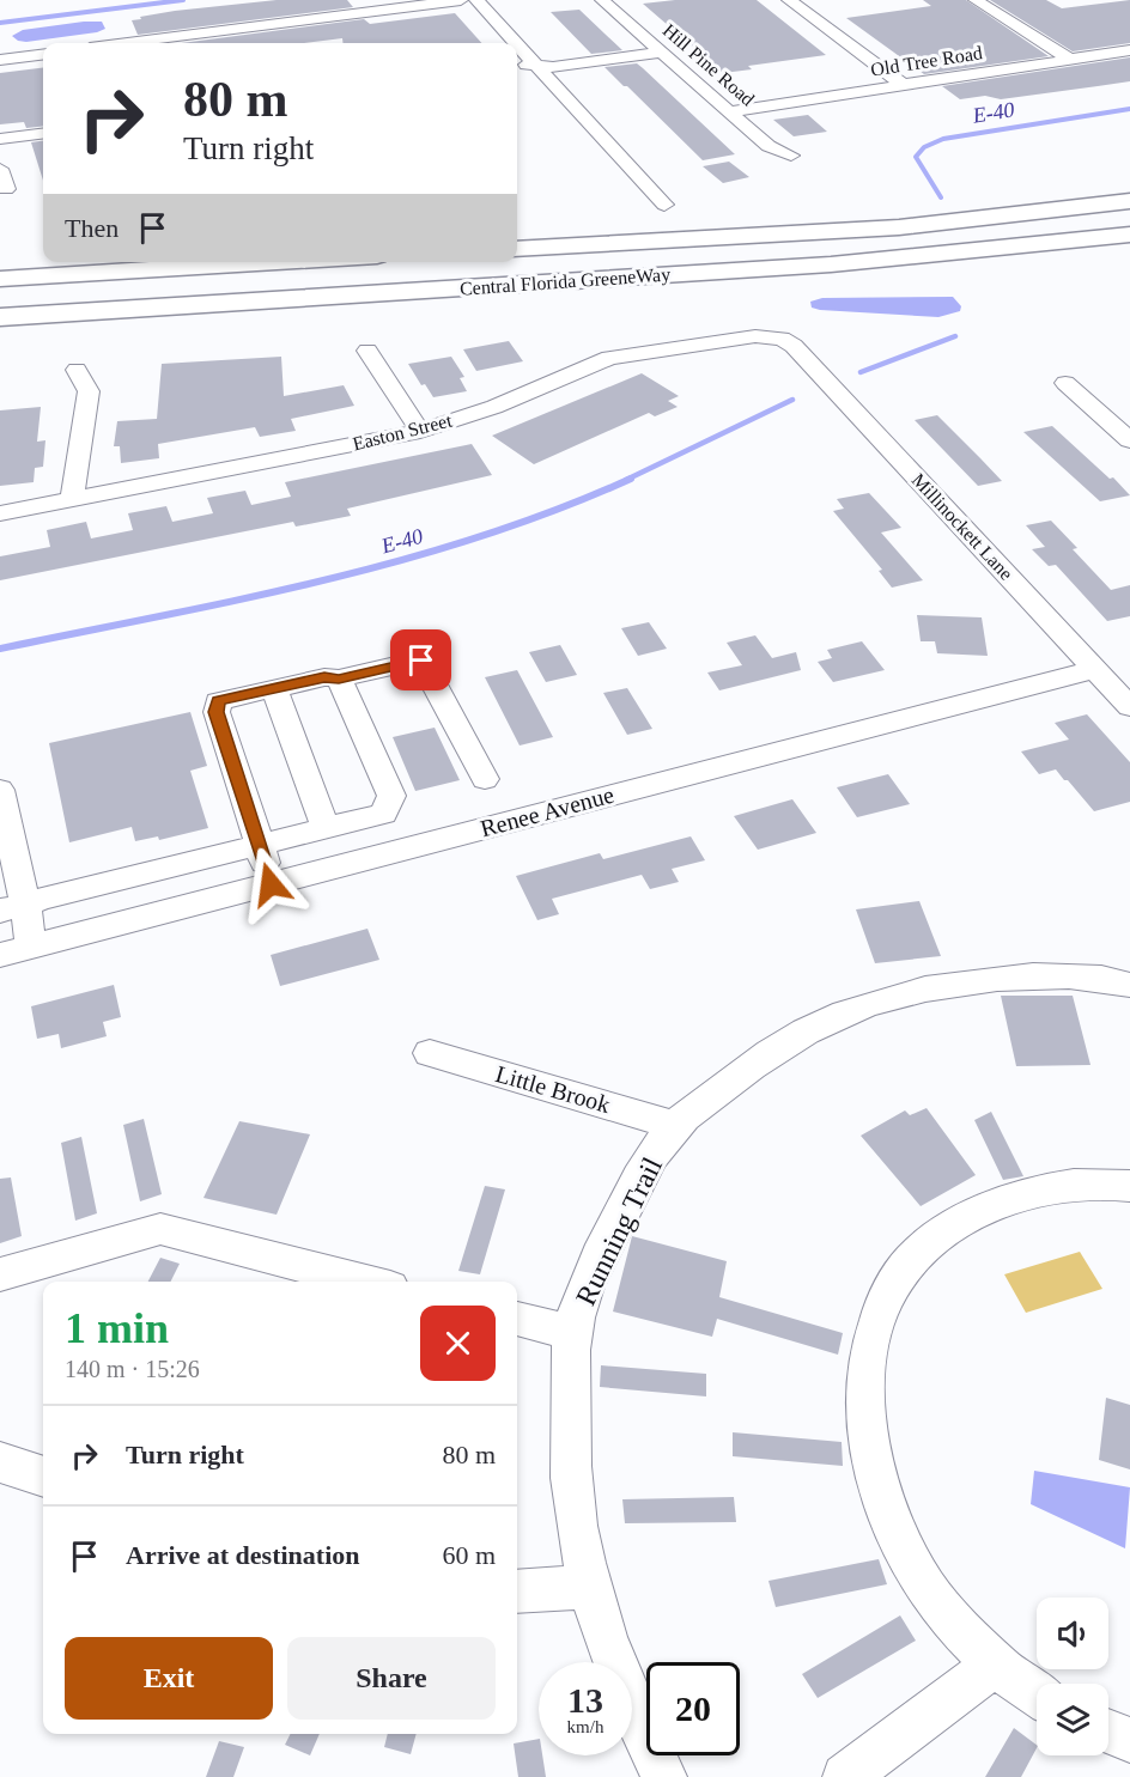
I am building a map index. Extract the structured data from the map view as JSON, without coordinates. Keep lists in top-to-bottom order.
{
  "streets": {
    "highway": ["Central Florida GreeneWay"],
    "street": [
      "Old Tree Road",
      "Hill Pine Road",
      "Easton Street",
      "Millinockett Lane",
      "Renee Avenue",
      "Little Brook",
      "Running Trail"
    ]
  },
  "crossings": [
    ["Old Tree Road", "Hill Pine Road"],
    ["Easton Street", "Millinockett Lane"],
    ["Millinockett Lane", "Renee Avenue"],
    ["Little Brook", "Running Trail"]
  ],
  "water": ["E-40"],
  "page": {
    "turn": ["80 m", "Turn right"],
    "then": "Then",
    "heading": ["1 min", "140 m · 15:26"],
    "list": [
      {
        "name": "Turn right",
        "value": "80 m"
      },
      {
        "name": "Arrive at destination",
        "value": "60 m"
      }
    ],
    "buttons": ["Exit", "Share"],
    "speed": "13 km/h",
    "limit": "20"
  }
}
